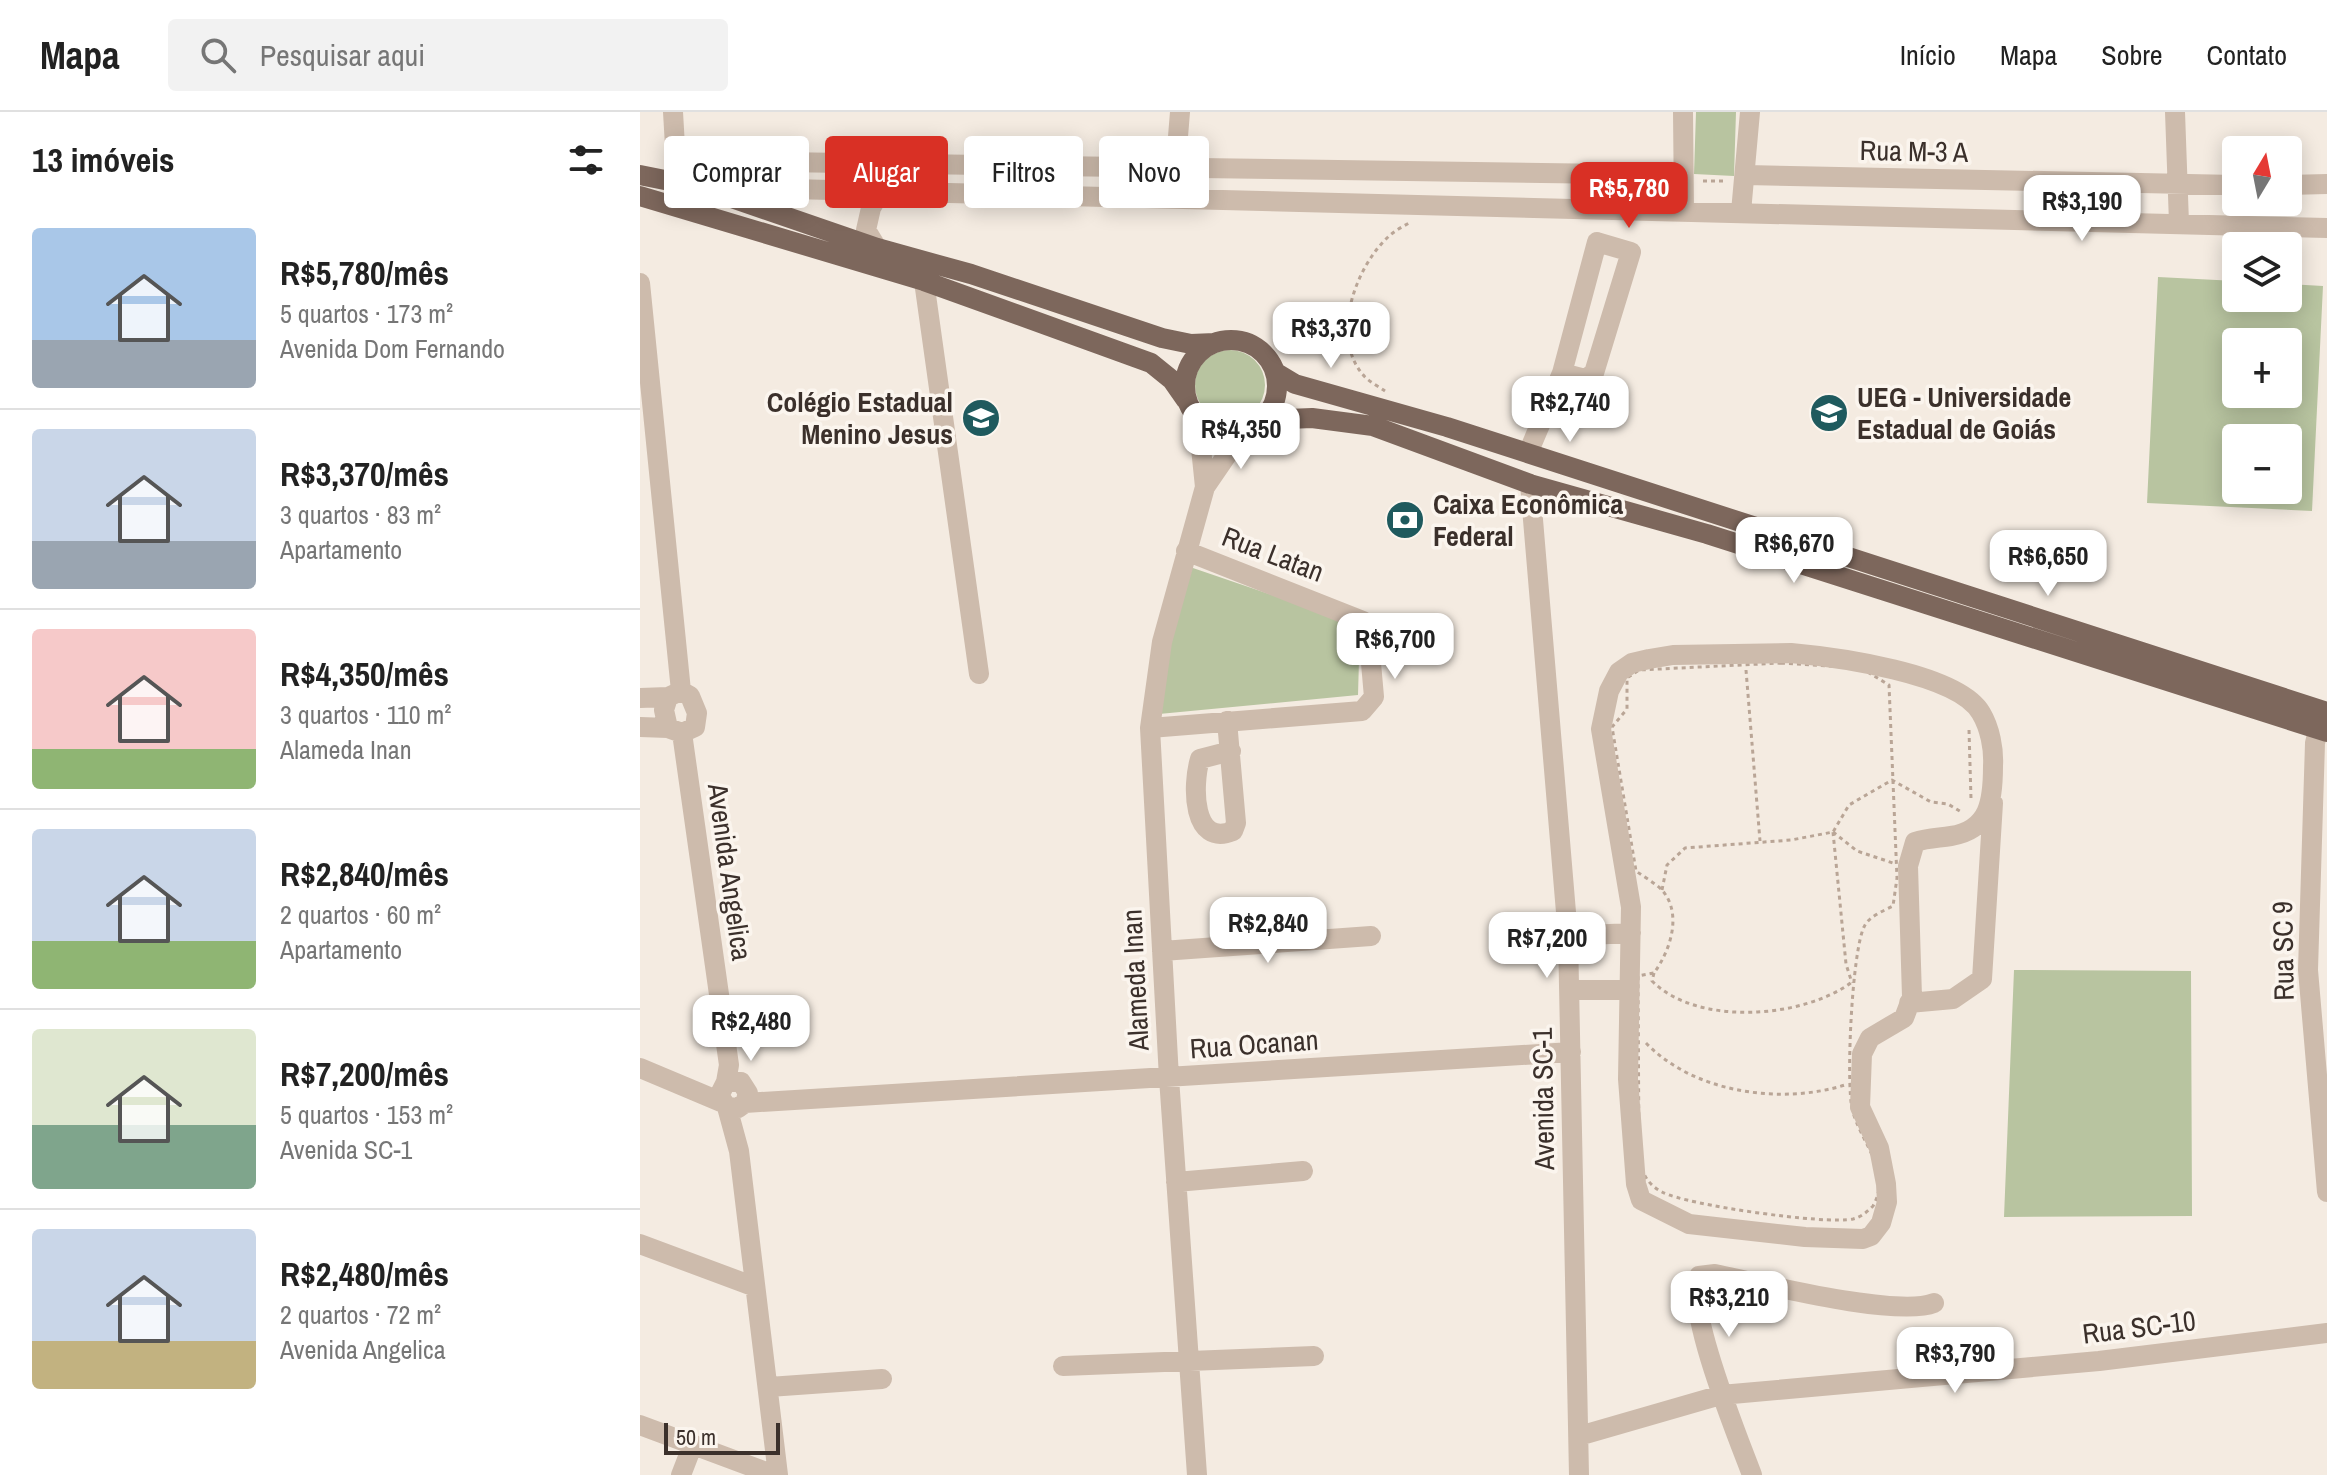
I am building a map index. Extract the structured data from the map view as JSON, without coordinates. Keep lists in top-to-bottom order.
{
  "streets": {
    "street": [
      "Rua M-3 A",
      "Rua Latan",
      "Avenida Angelica",
      "Rua SC 9",
      "Alameda Inan",
      "Rua Ocanan",
      "Avenida SC-1",
      "Rua SC-10"
    ]
  },
  "crossings": [
    ["Rua Latan", "Alameda Inan"],
    ["Avenida Angelica", "Rua Ocanan"],
    ["Alameda Inan", "Rua Ocanan"],
    ["Rua Ocanan", "Avenida SC-1"],
    ["Avenida SC-1", "Rua SC-10"]
  ],
  "places": {
    "school or university": ["UEG - Universidade Estadual de Goiás", "Colégio Estadual Menino Jesus"],
    "bank": ["Caixa Econômica Federal"]
  },
  "scale_bar": "50 m",
  "north": "top",
  "page": {
    "header": "Mapa",
    "search": "Pesquisar aqui",
    "nav": [
      "Início",
      "Mapa",
      "Sobre",
      "Contato"
    ],
    "heading": "13 imóveis",
    "map_buttons": ["+", "−"],
    "chip": [
      "Comprar",
      "Alugar",
      "Filtros",
      "Novo"
    ],
    "price": [
      "R$5,780",
      "R$3,190",
      "R$3,370",
      "R$2,740",
      "R$4,350",
      "R$6,670",
      "R$6,650",
      "R$6,700",
      "R$2,840",
      "R$7,200",
      "R$2,480",
      "R$3,210",
      "R$3,790"
    ],
    "list": [
      {
        "name": "R$5,780/mês",
        "note": "5 quartos · 173 m² · Avenida Dom Fernando"
      },
      {
        "name": "R$3,370/mês",
        "note": "3 quartos · 83 m² · Apartamento"
      },
      {
        "name": "R$4,350/mês",
        "note": "3 quartos · 110 m² · Alameda Inan"
      },
      {
        "name": "R$2,840/mês",
        "note": "2 quartos · 60 m² · Apartamento"
      },
      {
        "name": "R$7,200/mês",
        "note": "5 quartos · 153 m² · Avenida SC-1"
      },
      {
        "name": "R$2,480/mês",
        "note": "2 quartos · 72 m² · Avenida Angelica"
      }
    ],
    "scale": "50 m"
  }
}
